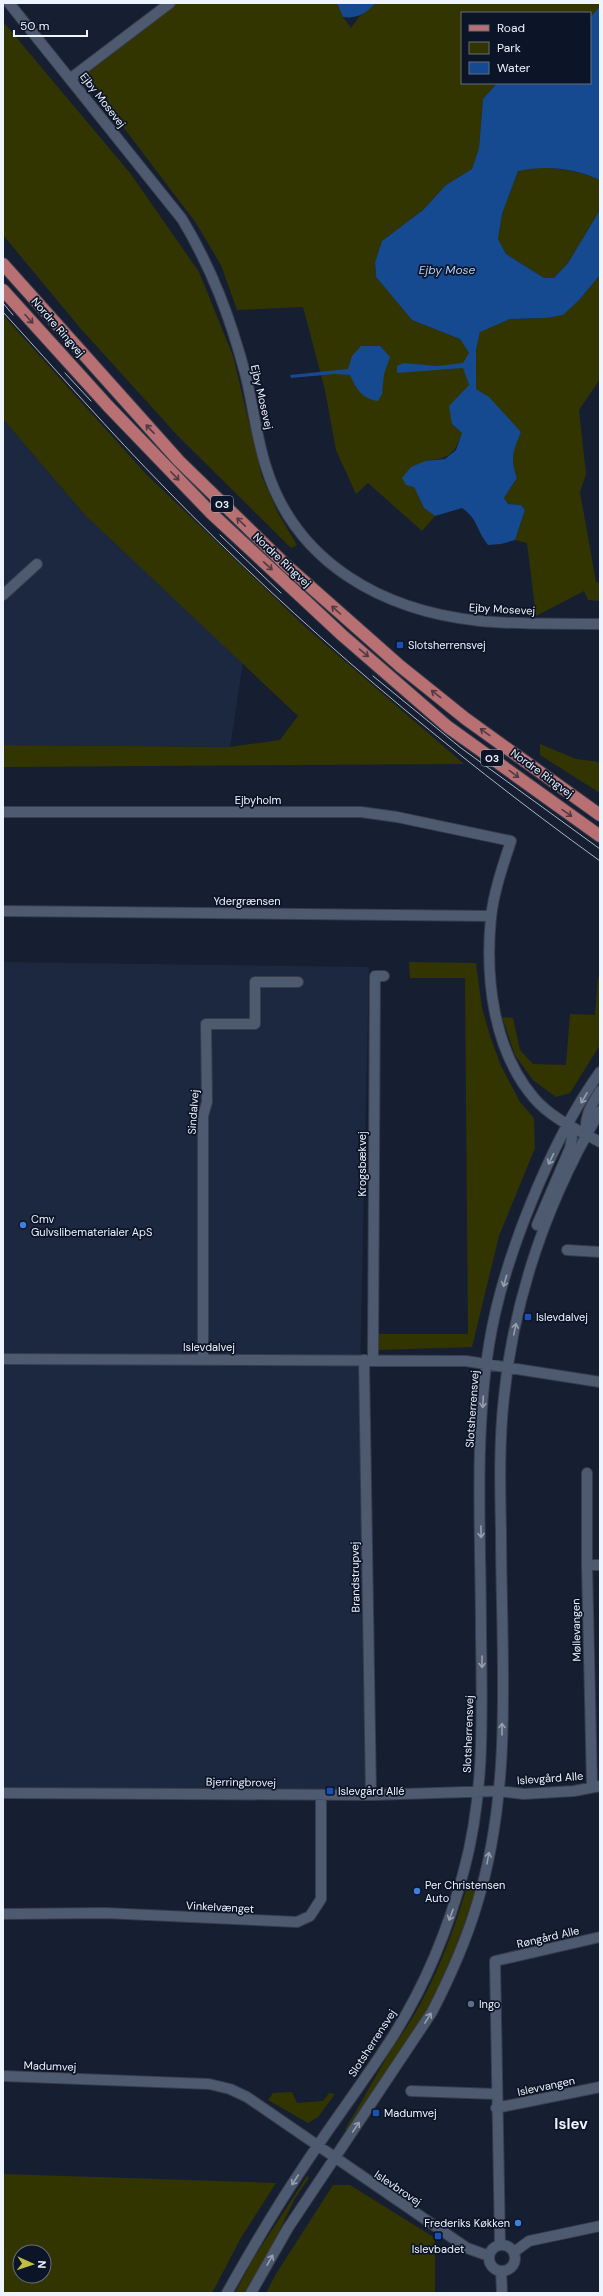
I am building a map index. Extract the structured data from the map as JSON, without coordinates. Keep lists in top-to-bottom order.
{
  "streets": {
    "main road": ["Nordre Ringvej", "O3"],
    "street": [
      "Ejby Mosevej",
      "Ejbyholm",
      "Ydergrænsen",
      "Sindalvej",
      "Krogsbækvej",
      "Islevdalvej",
      "Slotsherrensvej",
      "Brandstrupvej",
      "Møllevangen",
      "Islevgård Alle",
      "Bjerringbrovej",
      "Vinkelvænget",
      "Røngård Alle",
      "Madumvej",
      "Islevvangen",
      "Islevbrovej"
    ]
  },
  "crossings": [
    ["Ejbyholm", "Ydergrænsen"],
    ["Sindalvej", "Islevdalvej"],
    ["Krogsbækvej", "Islevdalvej"],
    ["Krogsbækvej", "Brandstrupvej"],
    ["Islevdalvej", "Slotsherrensvej"],
    ["Islevdalvej", "Brandstrupvej"],
    ["Slotsherrensvej", "Islevgård Alle"],
    ["Slotsherrensvej", "Bjerringbrovej"],
    ["Slotsherrensvej", "Madumvej"],
    ["Slotsherrensvej", "Islevbrovej"],
    ["Brandstrupvej", "Bjerringbrovej"],
    ["Møllevangen", "Islevgård Alle"],
    ["Islevgård Alle", "Bjerringbrovej"],
    ["Bjerringbrovej", "Vinkelvænget"],
    ["Madumvej", "Islevbrovej"]
  ],
  "districts": ["Islev"],
  "water": ["Ejby Mose"],
  "places": {
    "transit": [
      "Slotsherrensvej",
      "Islevdalvej",
      "Islevgård Allé",
      "Madumvej",
      "Islevbadet"
    ],
    "other": [
      "Cmv Gulvslibematerialer ApS",
      "Per Christensen Auto",
      "Ingo",
      "Frederiks Køkken"
    ]
  },
  "legend": ["Road", "Park", "Water"],
  "scale_bar": "50 m",
  "north": "right"
}
